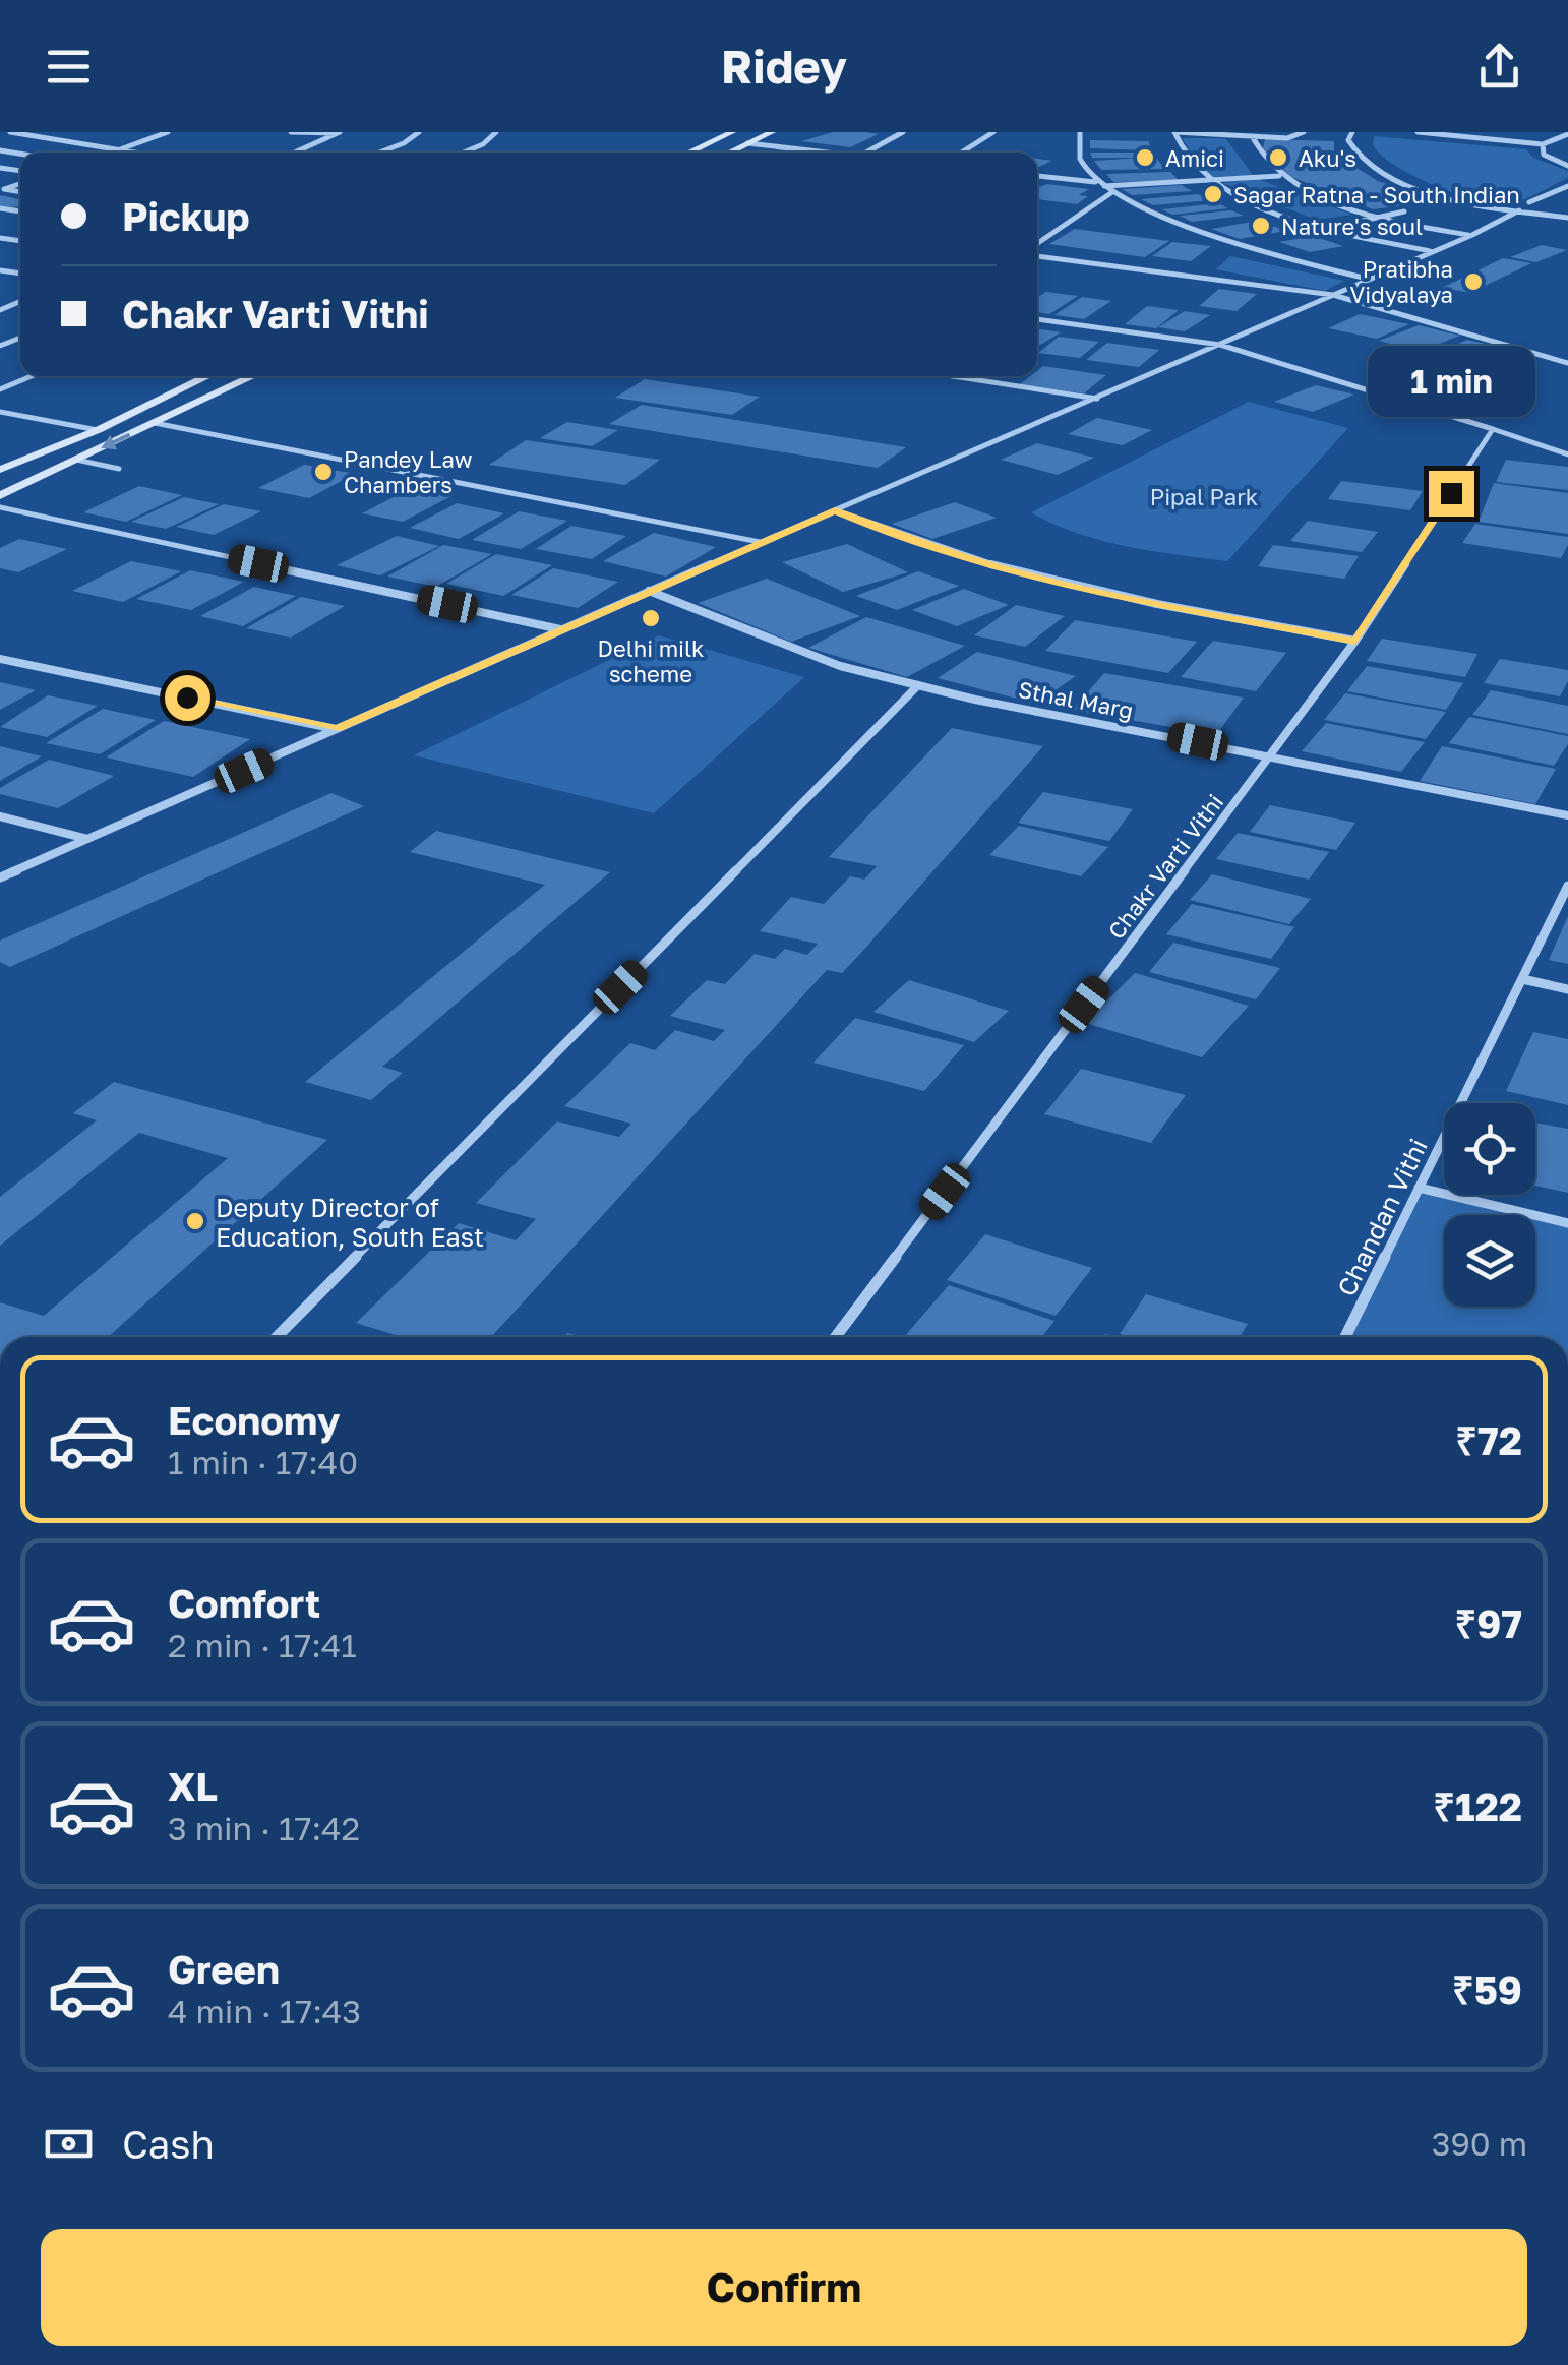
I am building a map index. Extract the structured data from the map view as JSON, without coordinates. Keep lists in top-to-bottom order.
{
  "streets": {
    "street": ["Sthal Marg", "Chakr Varti Vithi", "Chandan Vithi"]
  },
  "crossings": [
    ["Sthal Marg", "Chakr Varti Vithi"]
  ],
  "parks": ["Pipal Park"],
  "places": [
    "Amici",
    "Aku's",
    "Sagar Ratna - South Indian",
    "Nature's soul",
    "Pratibha Vidyalaya",
    "Pandey Law Chambers",
    "Delhi milk scheme",
    "Deputy Director of Education, South East"
  ],
  "page": {
    "header": "Ridey",
    "banner": ["Pickup", "Chakr Varti Vithi"],
    "bubble": "1 min",
    "list": [
      {
        "name": "Economy",
        "note": "1 min · 17:40",
        "value": "₹72"
      },
      {
        "name": "Comfort",
        "note": "2 min · 17:41",
        "value": "₹97"
      },
      {
        "name": "XL",
        "note": "3 min · 17:42",
        "value": "₹122"
      },
      {
        "name": "Green",
        "note": "4 min · 17:43",
        "value": "₹59"
      }
    ],
    "pay": ["Cash", "390 m"],
    "buttons": "Confirm"
  }
}
